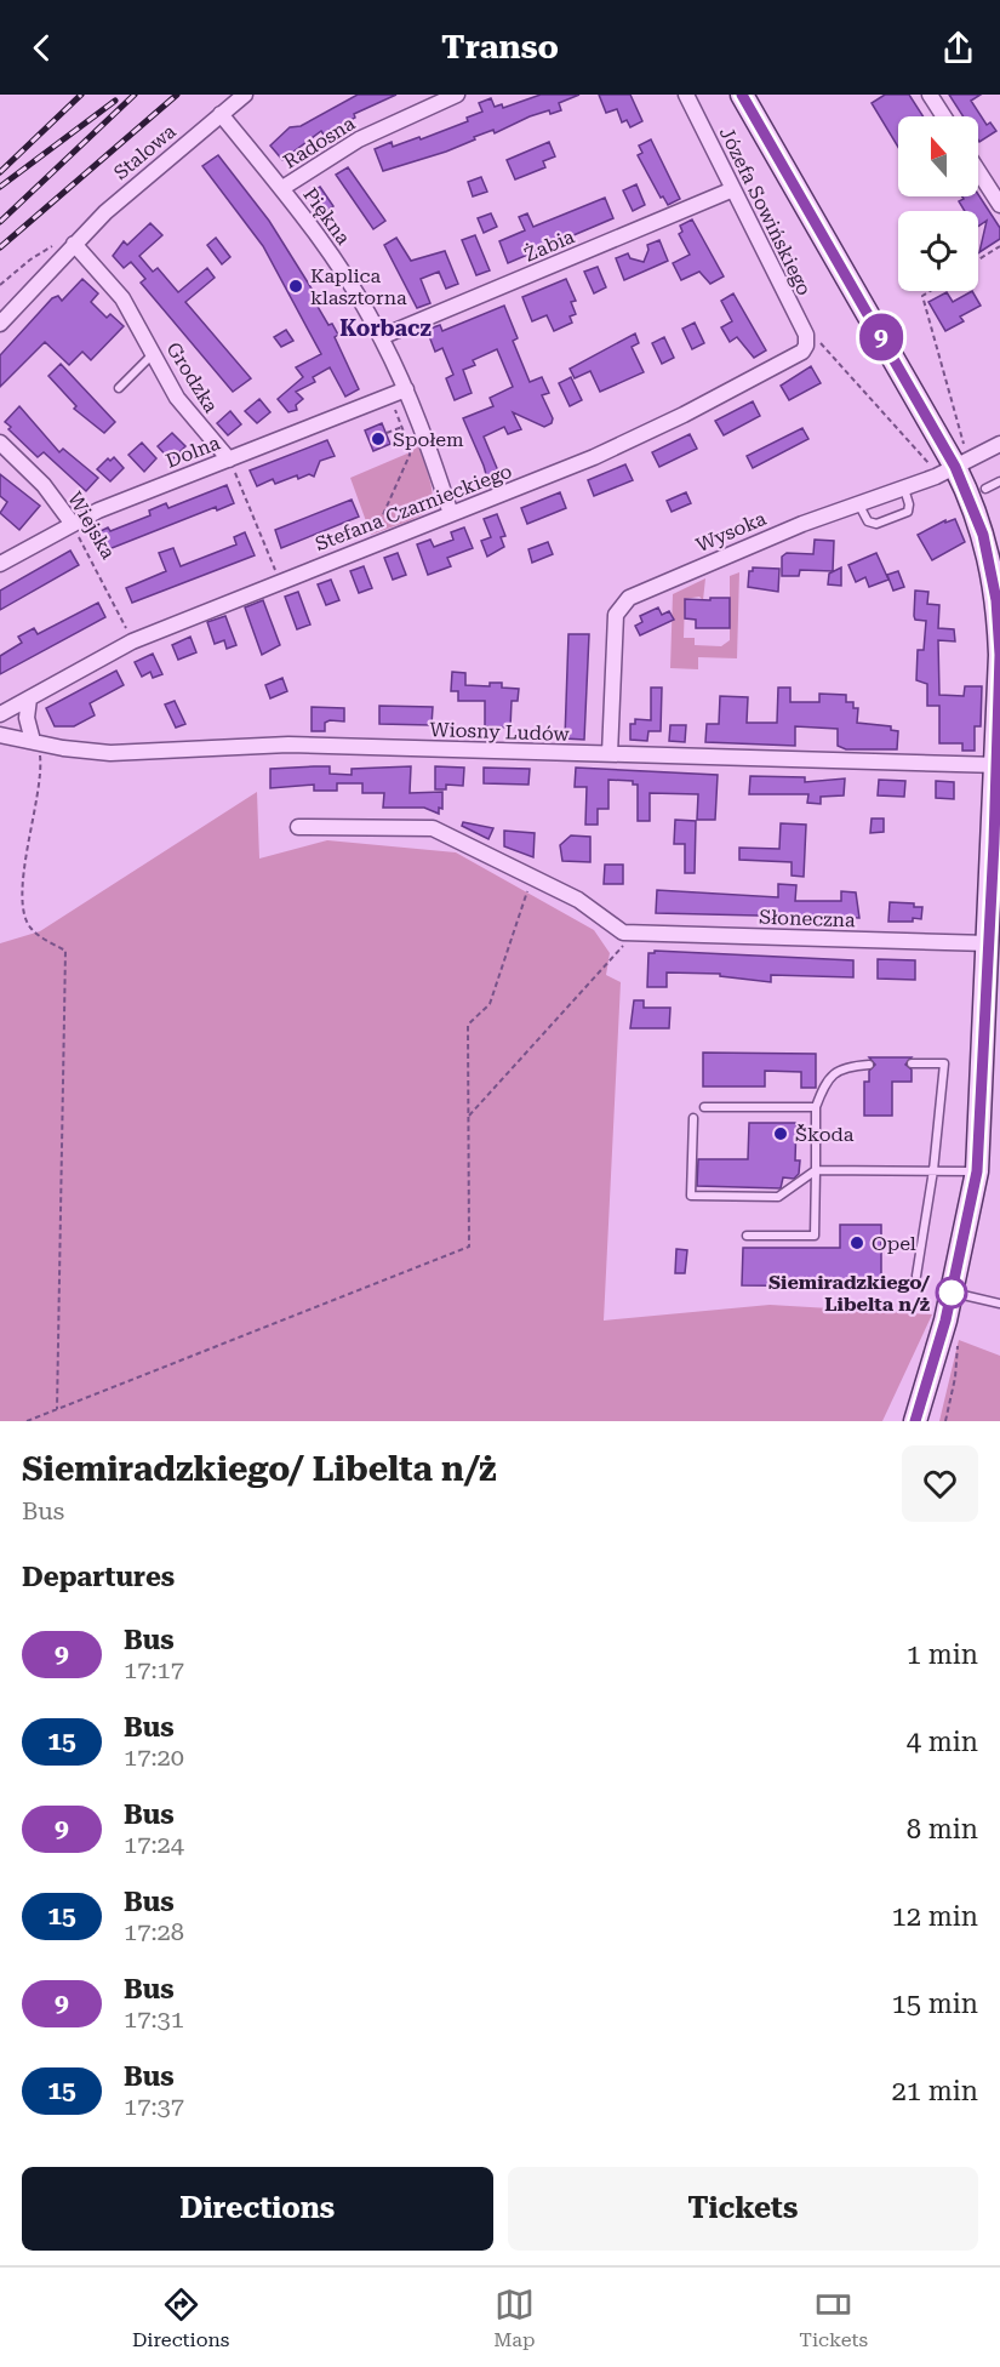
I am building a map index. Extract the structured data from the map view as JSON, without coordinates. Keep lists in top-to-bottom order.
{
  "streets": {
    "street": [
      "Radosna",
      "Stalowa",
      "Józefa Sowińskiego",
      "Piękna",
      "Żabia",
      "Grodzka",
      "Dolna",
      "Stefana Czarnieckiego",
      "Wiejska",
      "Wysoka",
      "Wiosny Ludów",
      "Słoneczna"
    ]
  },
  "crossings": [
    ["Radosna", "Piękna"],
    ["Stalowa", "Piękna"],
    ["Stalowa", "Grodzka"],
    ["Józefa Sowińskiego", "Żabia"],
    ["Józefa Sowińskiego", "Stefana Czarnieckiego"],
    ["Piękna", "Żabia"],
    ["Piękna", "Dolna"],
    ["Piękna", "Stefana Czarnieckiego"],
    ["Grodzka", "Dolna"],
    ["Dolna", "Wiejska"],
    ["Stefana Czarnieckiego", "Wiejska"],
    ["Wysoka", "Wiosny Ludów"]
  ],
  "districts": ["Korbacz"],
  "places": [
    "Kaplica klasztorna",
    "Społem",
    "Škoda",
    "Opel",
    "Siemiradzkiego/ Libelta n/ż"
  ],
  "lines": ["bus line 9"],
  "north": "top",
  "page": {
    "header": "Transo",
    "on_map": "9",
    "heading": [
      ["Siemiradzkiego/ Libelta n/ż", "Bus"],
      "Departures"
    ],
    "list": [
      {
        "mark": "9",
        "name": "Bus",
        "note": "17:17",
        "value": "1 min"
      },
      {
        "mark": "15",
        "name": "Bus",
        "note": "17:20",
        "value": "4 min"
      },
      {
        "mark": "9",
        "name": "Bus",
        "note": "17:24",
        "value": "8 min"
      },
      {
        "mark": "15",
        "name": "Bus",
        "note": "17:28",
        "value": "12 min"
      },
      {
        "mark": "9",
        "name": "Bus",
        "note": "17:31",
        "value": "15 min"
      },
      {
        "mark": "15",
        "name": "Bus",
        "note": "17:37",
        "value": "21 min"
      }
    ],
    "buttons": ["Directions", "Tickets"],
    "tabs": ["Directions", "Map", "Tickets"]
  }
}
